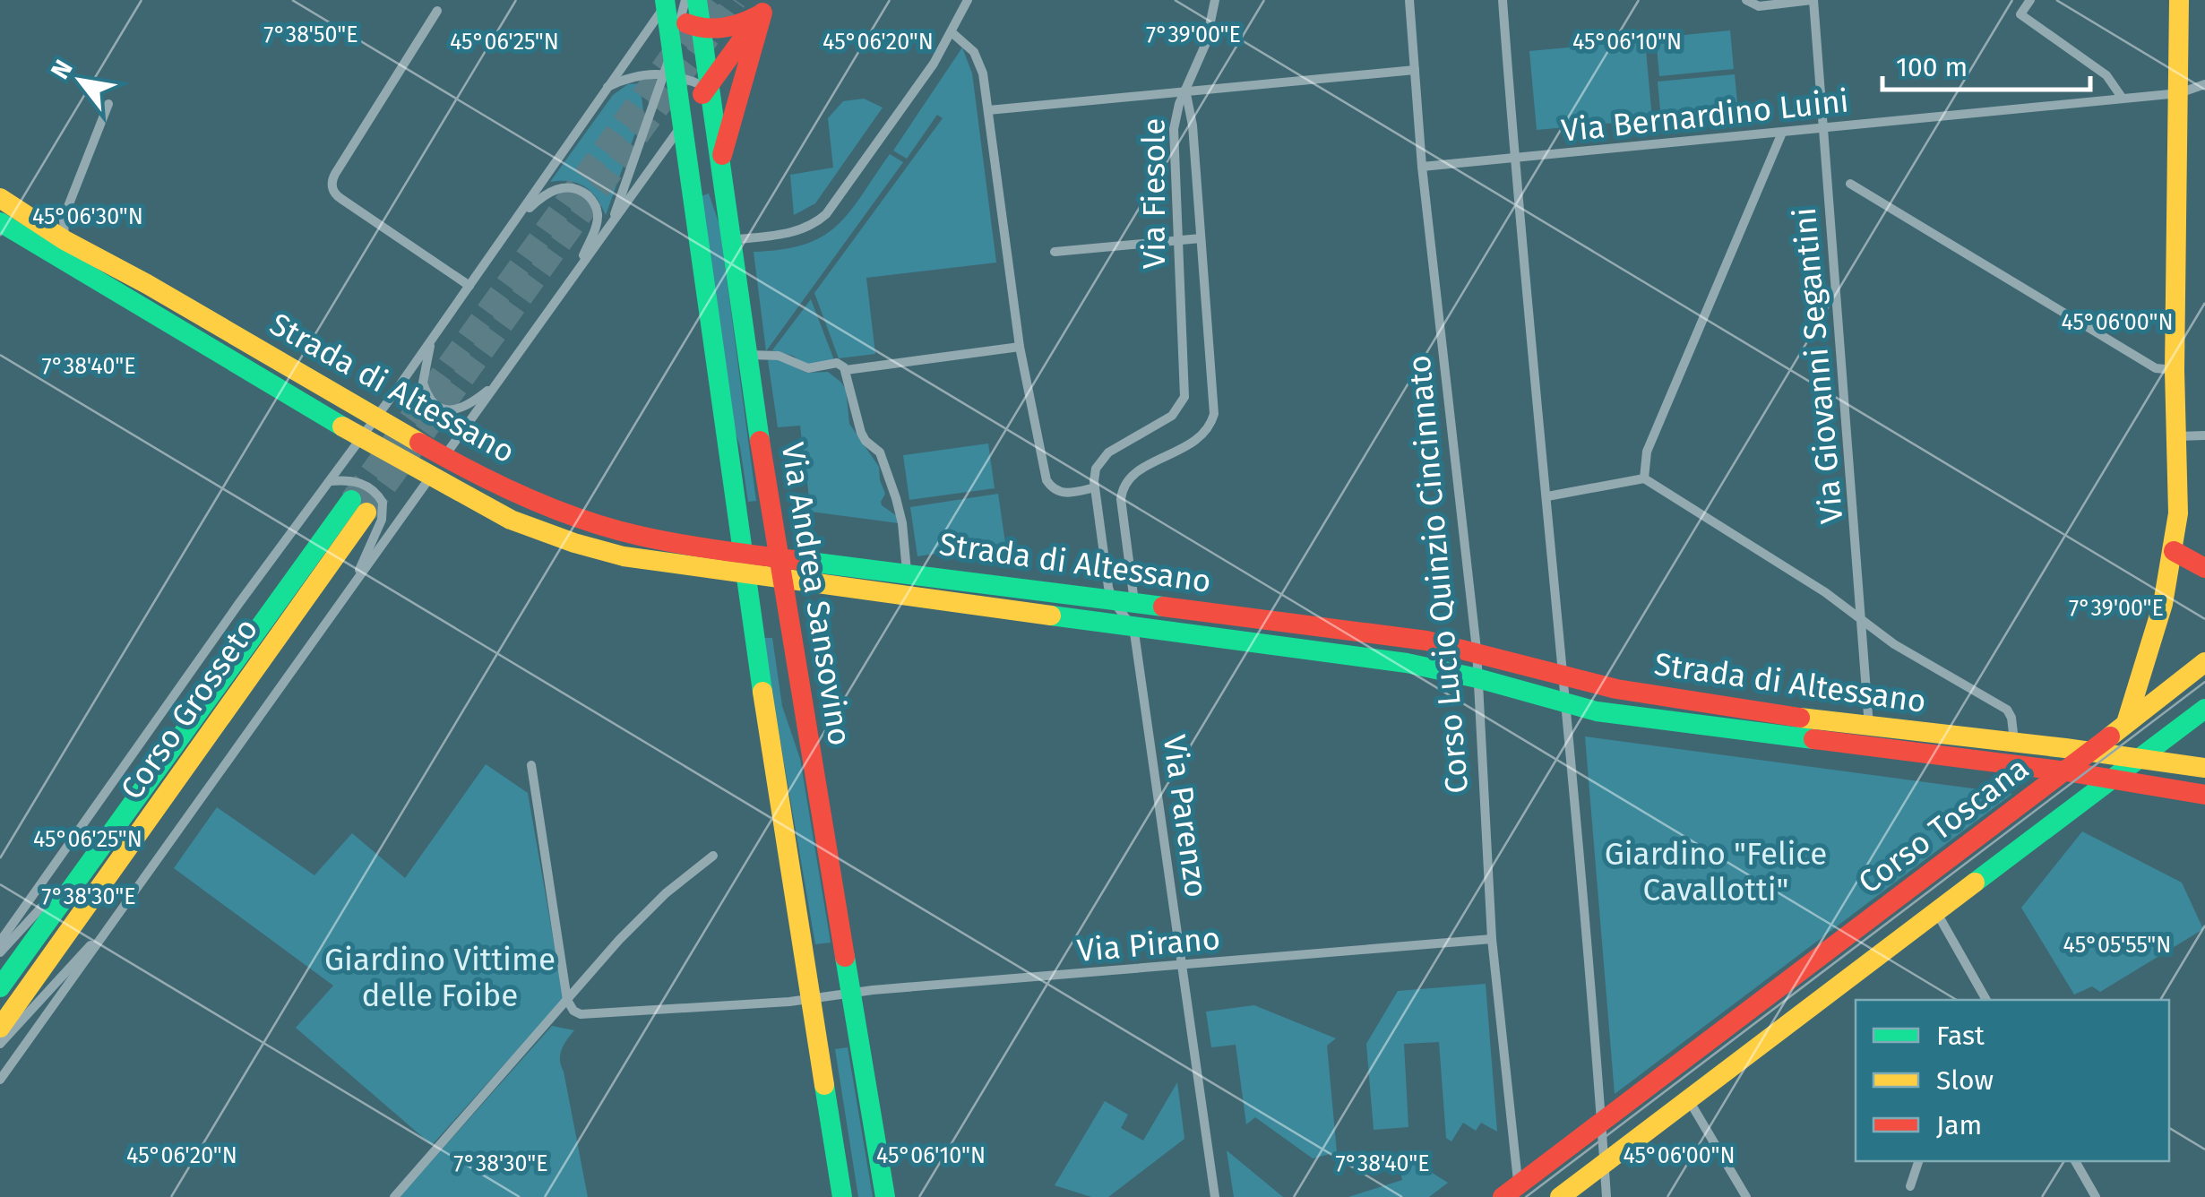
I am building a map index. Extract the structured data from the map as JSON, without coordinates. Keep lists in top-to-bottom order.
{
  "streets": {
    "street": [
      "Via Bernardino Luini",
      "Via Fiesole",
      "Via Giovanni Segantini",
      "Strada di Altessano",
      "Corso Lucio Quinzio Cincinnato",
      "Via Andrea Sansovino",
      "Corso Grosseto",
      "Via Parenzo",
      "Corso Toscana",
      "Via Pirano"
    ]
  },
  "crossings": [
    ["Via Bernardino Luini", "Via Giovanni Segantini"],
    ["Via Bernardino Luini", "Corso Lucio Quinzio Cincinnato"],
    ["Via Fiesole", "Strada di Altessano"],
    ["Via Fiesole", "Via Parenzo"],
    ["Via Giovanni Segantini", "Strada di Altessano"],
    ["Strada di Altessano", "Corso Lucio Quinzio Cincinnato"],
    ["Strada di Altessano", "Via Andrea Sansovino"],
    ["Strada di Altessano", "Corso Grosseto"],
    ["Strada di Altessano", "Via Parenzo"],
    ["Strada di Altessano", "Corso Toscana"],
    ["Corso Lucio Quinzio Cincinnato", "Corso Toscana"],
    ["Corso Lucio Quinzio Cincinnato", "Via Pirano"],
    ["Via Andrea Sansovino", "Corso Grosseto"],
    ["Via Andrea Sansovino", "Via Pirano"],
    ["Via Parenzo", "Via Pirano"]
  ],
  "parks": ["Giardino \"Felice Cavallotti\"", "Giardino Vittime delle Foibe"],
  "legend": ["Fast", "Slow", "Jam"],
  "scale_bar": "100 m",
  "north": "top left",
  "coordinates": [
    "7°38'50\"E",
    "7°39'00\"E",
    "45°06'25\"N",
    "45°06'20\"N",
    "45°06'10\"N",
    "45°06'30\"N",
    "45°06'00\"N",
    "7°38'40\"E",
    "7°38'30\"E",
    "45°05'55\"N"
  ]
}
